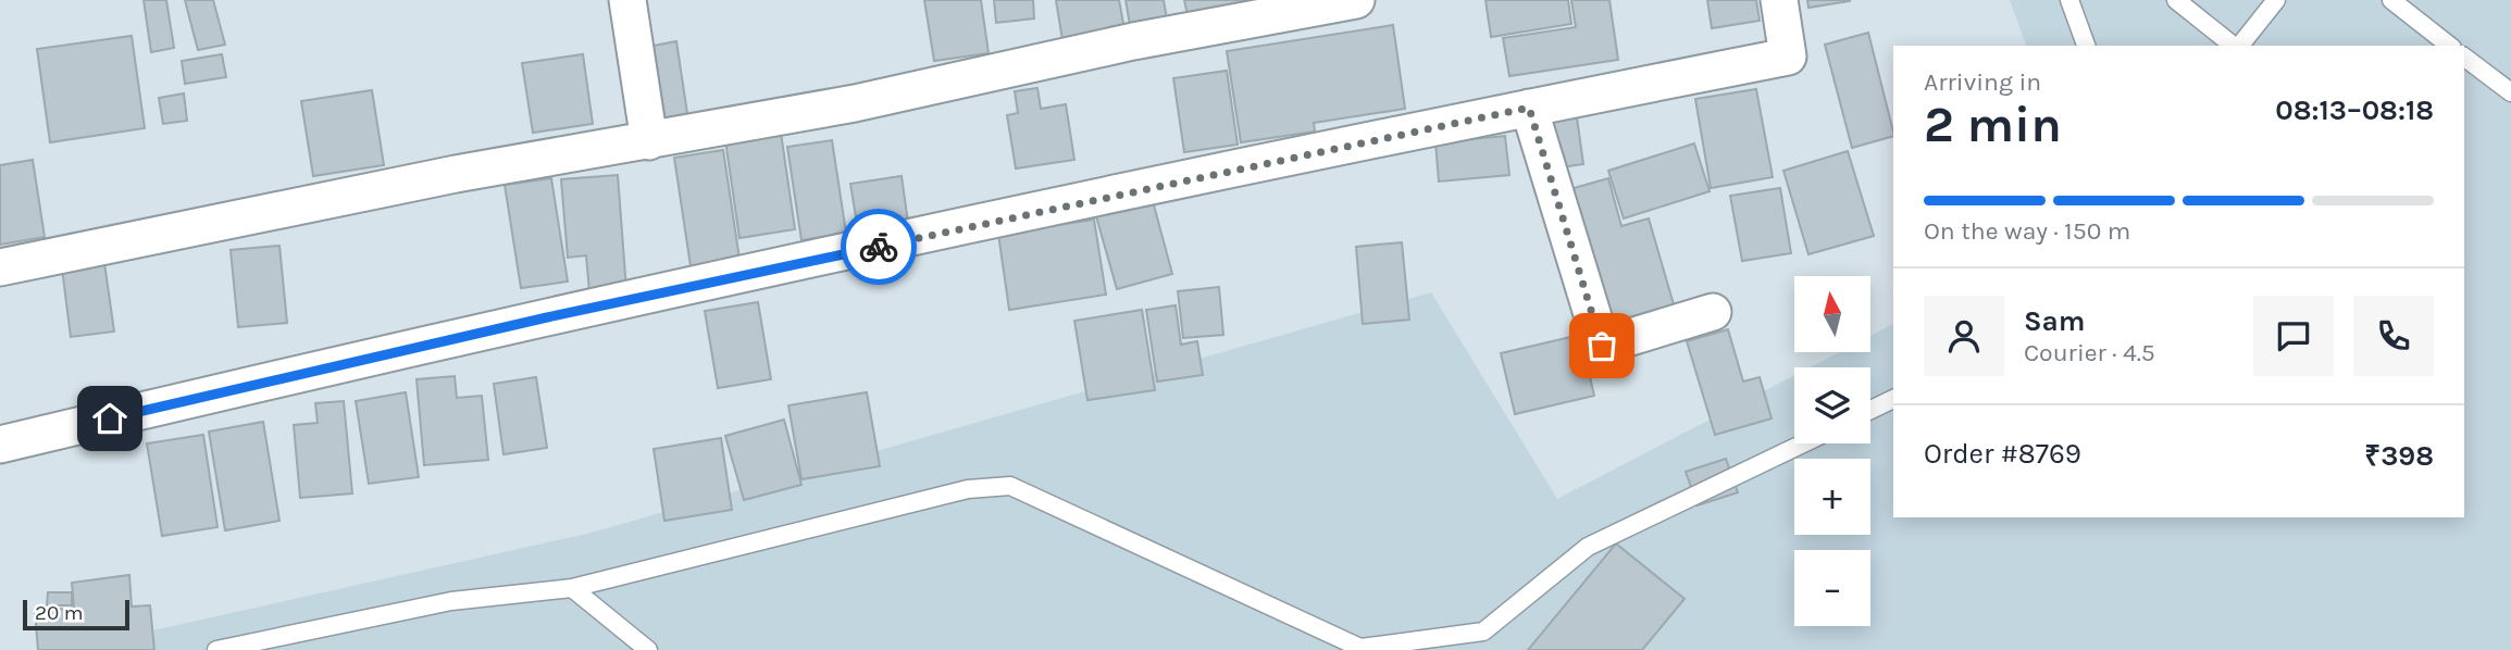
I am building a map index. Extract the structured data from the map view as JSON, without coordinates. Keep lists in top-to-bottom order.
{
  "scale_bar": "20 m",
  "north": "top",
  "page": {
    "heading": ["2 min", "Arriving in", "08:13–08:18"],
    "panel": [
      "Sam",
      "Courier · 4.5",
      "Order #8769",
      "₹398"
    ],
    "bar": "On the way · 150 m",
    "map_buttons": ["+", "−"],
    "scale": "20 m"
  }
}
